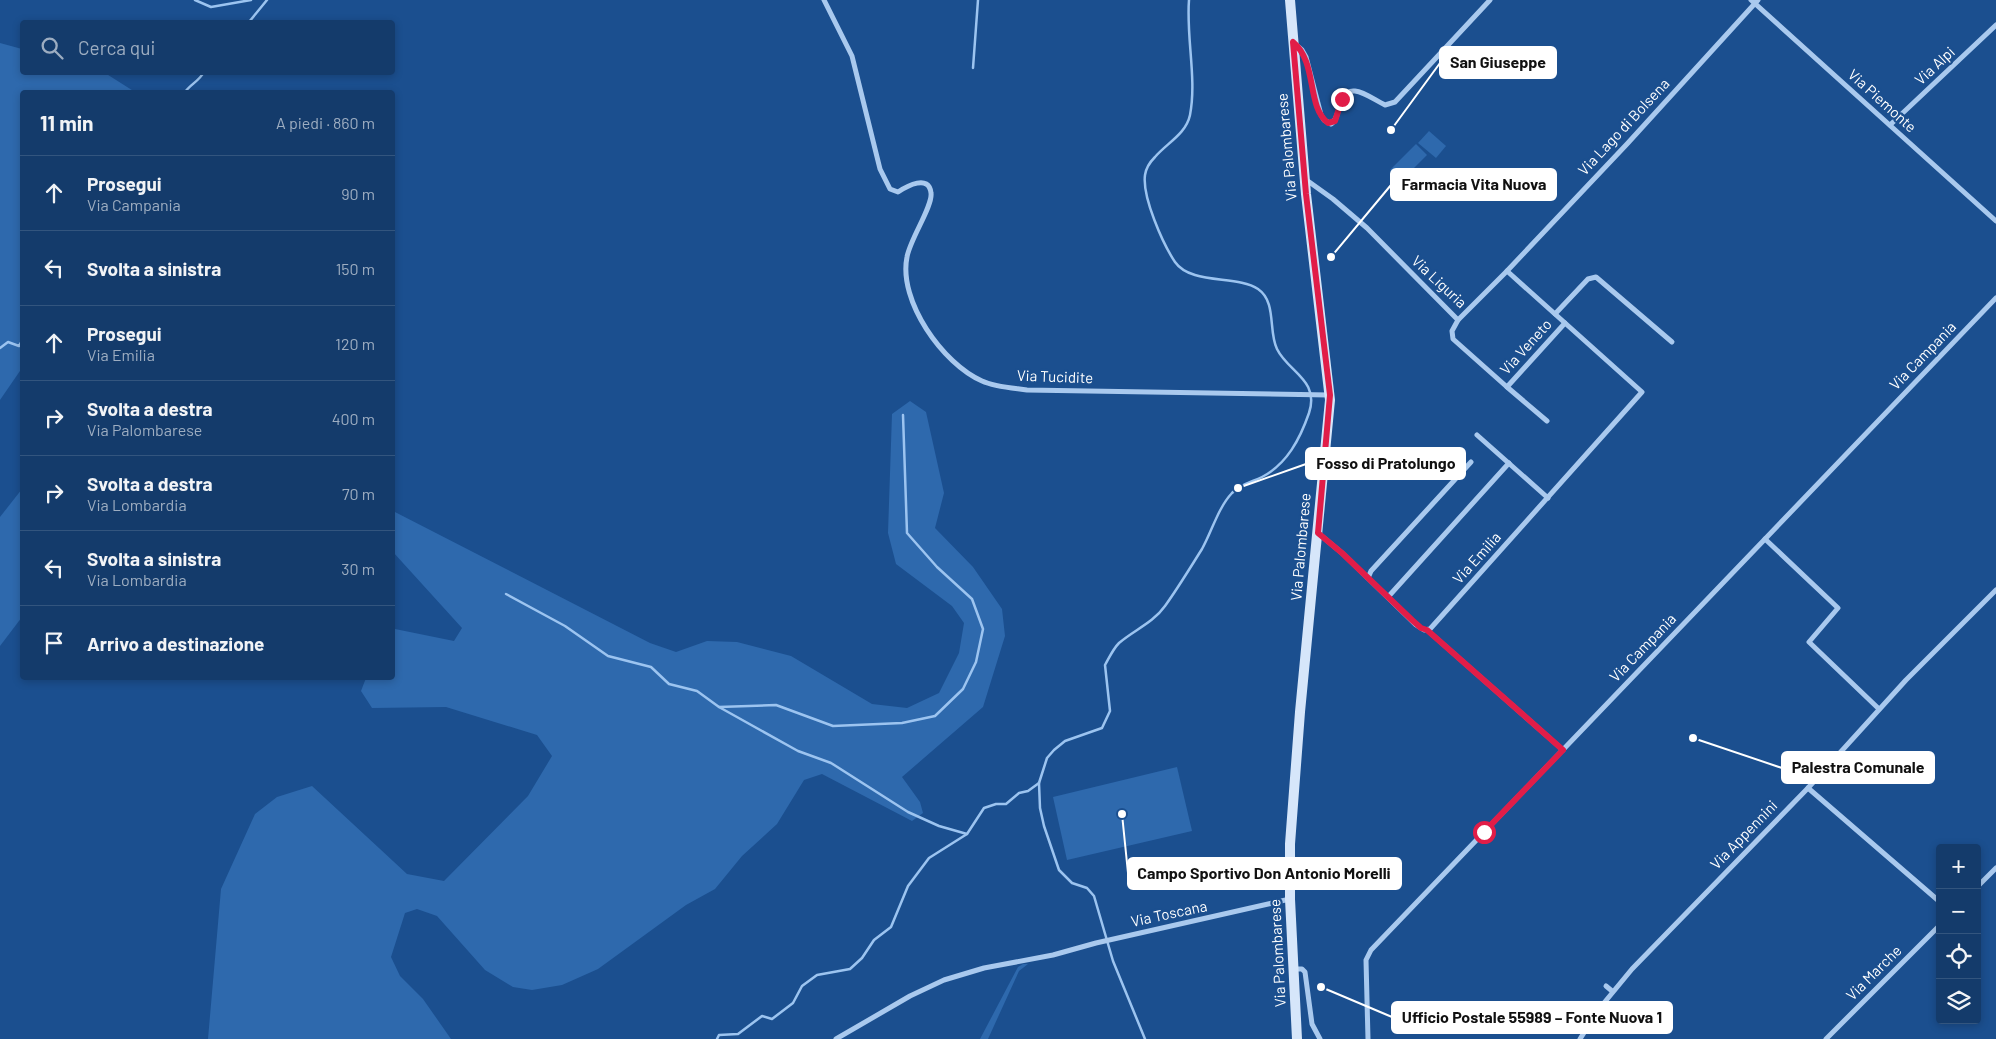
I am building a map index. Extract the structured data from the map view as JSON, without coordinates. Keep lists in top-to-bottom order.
{
  "streets": {
    "main road": ["Via Palombarese"],
    "street": [
      "Via Alpi",
      "Via Piemonte",
      "Via Lago di Bolsena",
      "Via Liguria",
      "Via Veneto",
      "Via Campania",
      "Via Tucidite",
      "Via Emilia",
      "Via Appennini",
      "Via Toscana",
      "Via Marche"
    ]
  },
  "crossings": [
    ["Via Alpi", "Via Piemonte"],
    ["Via Piemonte", "Via Lago di Bolsena"],
    ["Via Lago di Bolsena", "Via Liguria"],
    ["Via Palombarese", "Via Liguria"],
    ["Via Palombarese", "Via Tucidite"],
    ["Via Palombarese", "Via Toscana"],
    ["Via Liguria", "Via Veneto"],
    ["Via Veneto", "Via Emilia"]
  ],
  "places": [
    "San Giuseppe",
    "Farmacia Vita Nuova",
    "Fosso di Pratolungo",
    "Palestra Comunale",
    "Campo Sportivo Don Antonio Morelli",
    "Ufficio Postale 55989 – Fonte Nuova 1"
  ],
  "page": {
    "search": "Cerca qui",
    "heading": ["11 min", "A piedi · 860 m"],
    "list": [
      ["Prosegui", "Via Campania", "90 m"],
      ["Svolta a sinistra", "150 m"],
      ["Prosegui", "Via Emilia", "120 m"],
      ["Svolta a destra", "Via Palombarese", "400 m"],
      ["Svolta a destra", "Via Lombardia", "70 m"],
      ["Svolta a sinistra", "Via Lombardia", "30 m"],
      "Arrivo a destinazione"
    ],
    "map_buttons": ["+", "−"]
  }
}
